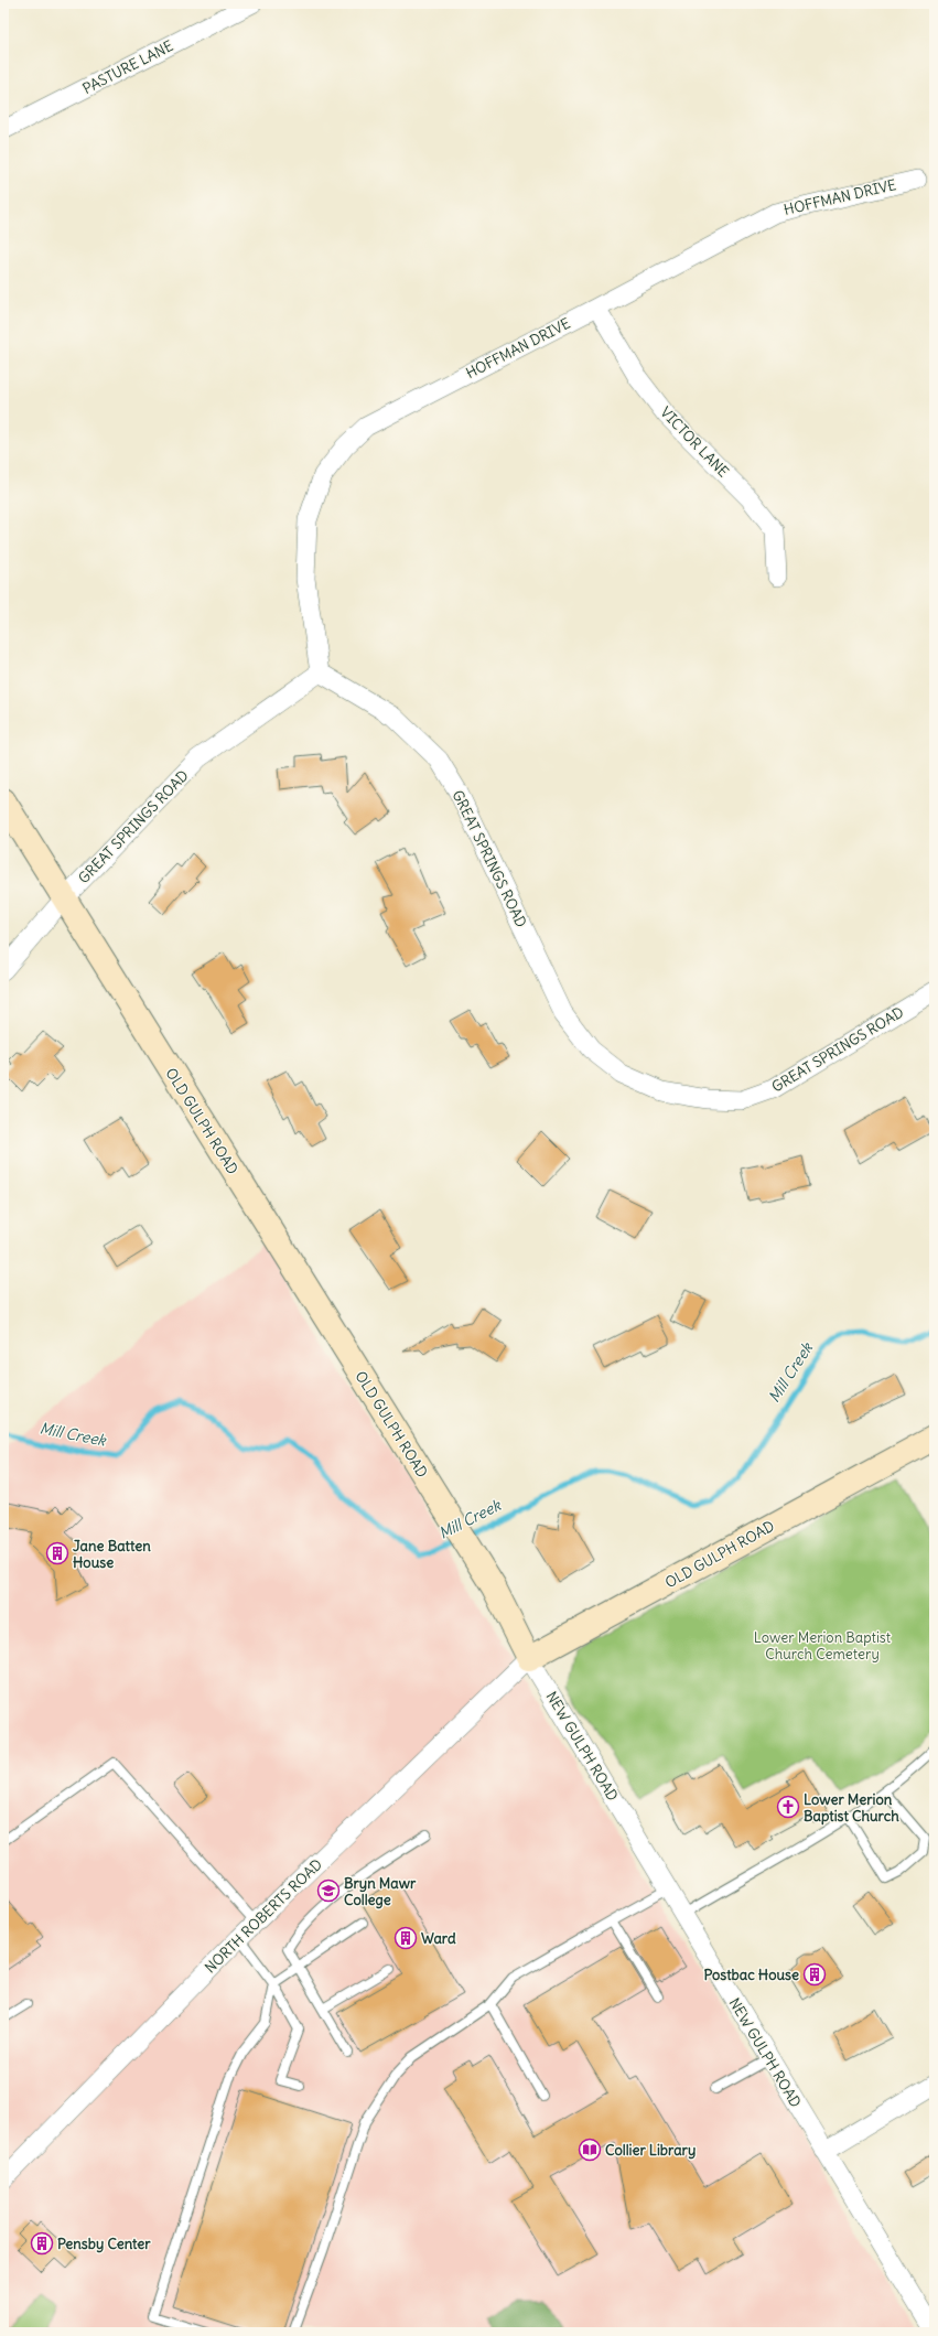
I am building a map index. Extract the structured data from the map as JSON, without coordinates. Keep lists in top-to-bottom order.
{
  "streets": {
    "street": [
      "PASTURE LANE",
      "HOFFMAN DRIVE",
      "VICTOR LANE",
      "GREAT SPRINGS ROAD",
      "OLD GULPH ROAD",
      "NEW GULPH ROAD",
      "NORTH ROBERTS ROAD"
    ]
  },
  "crossings": [
    ["HOFFMAN DRIVE", "VICTOR LANE"],
    ["HOFFMAN DRIVE", "GREAT SPRINGS ROAD"],
    ["GREAT SPRINGS ROAD", "OLD GULPH ROAD"],
    ["OLD GULPH ROAD", "NEW GULPH ROAD"],
    ["OLD GULPH ROAD", "NORTH ROBERTS ROAD"],
    ["NEW GULPH ROAD", "NORTH ROBERTS ROAD"]
  ],
  "water": ["Mill Creek"],
  "parks": ["Lower Merion Baptist Church Cemetery"],
  "places": {
    "building": [
      "Jane Batten House",
      "Ward",
      "Postbac House",
      "Pensby Center"
    ],
    "church": ["Lower Merion Baptist Church"],
    "school or university": ["Bryn Mawr College"],
    "library": ["Collier Library"]
  }
}
